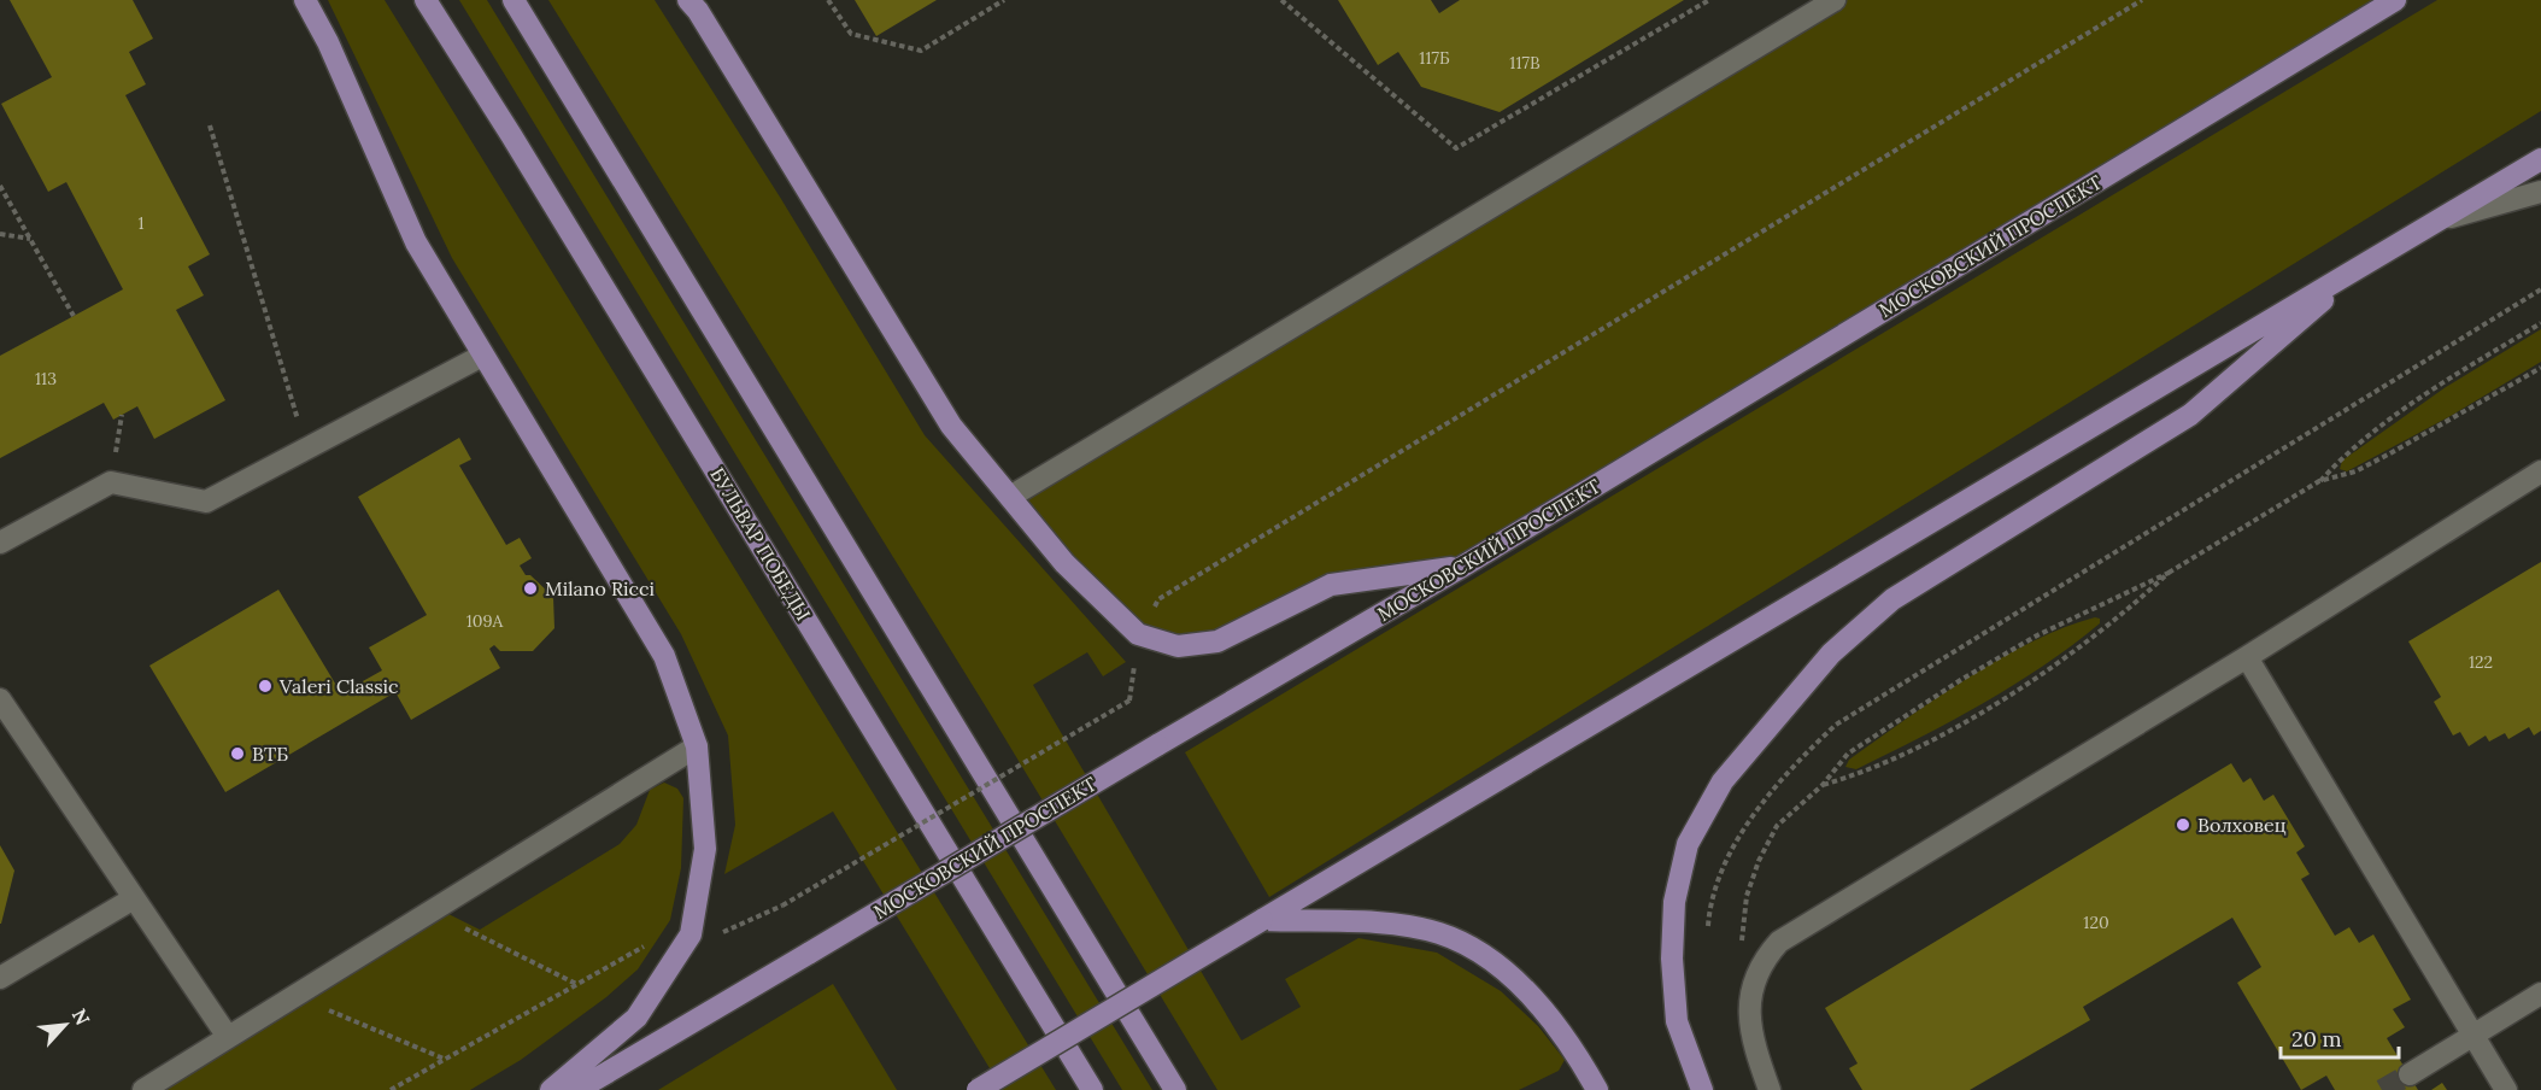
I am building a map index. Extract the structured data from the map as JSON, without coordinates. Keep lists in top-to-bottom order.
{
  "streets": {
    "main road": ["МОСКОВСКИЙ ПРОСПЕКТ", "БУЛЬВАР ПОБЕДЫ"]
  },
  "places": [
    "Milano Ricci",
    "Valeri Classic",
    "ВТБ",
    "Волховец"
  ],
  "house_numbers": [
    "117Б",
    "117В",
    "1",
    "113",
    "109А",
    "122",
    "120"
  ],
  "scale_bar": "20 m",
  "north": "top right"
}
